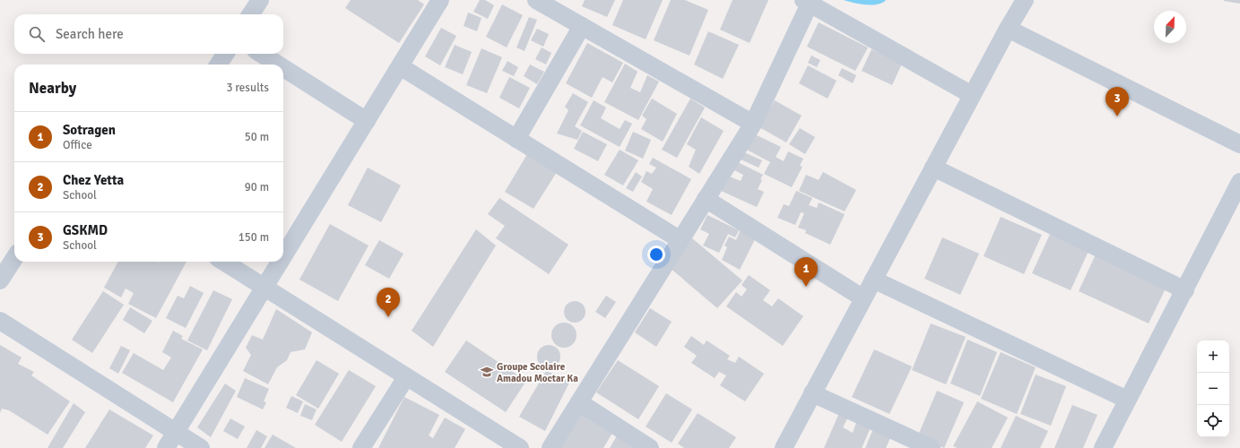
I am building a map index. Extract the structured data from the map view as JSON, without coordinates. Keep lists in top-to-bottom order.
{
  "places": {
    "school or university": ["Groupe Scolaire Amadou Moctar Ka"]
  },
  "north": "top right",
  "page": {
    "search": "Search here",
    "heading": ["Nearby", "3 results"],
    "pins": ["3", "1", "2"],
    "list": [
      {
        "mark": "1",
        "name": "Sotragen",
        "note": "Office",
        "value": "50 m"
      },
      {
        "mark": "2",
        "name": "Chez Yetta",
        "note": "School",
        "value": "90 m"
      },
      {
        "mark": "3",
        "name": "GSKMD",
        "note": "School",
        "value": "150 m"
      }
    ],
    "map_buttons": ["+", "−"]
  }
}
